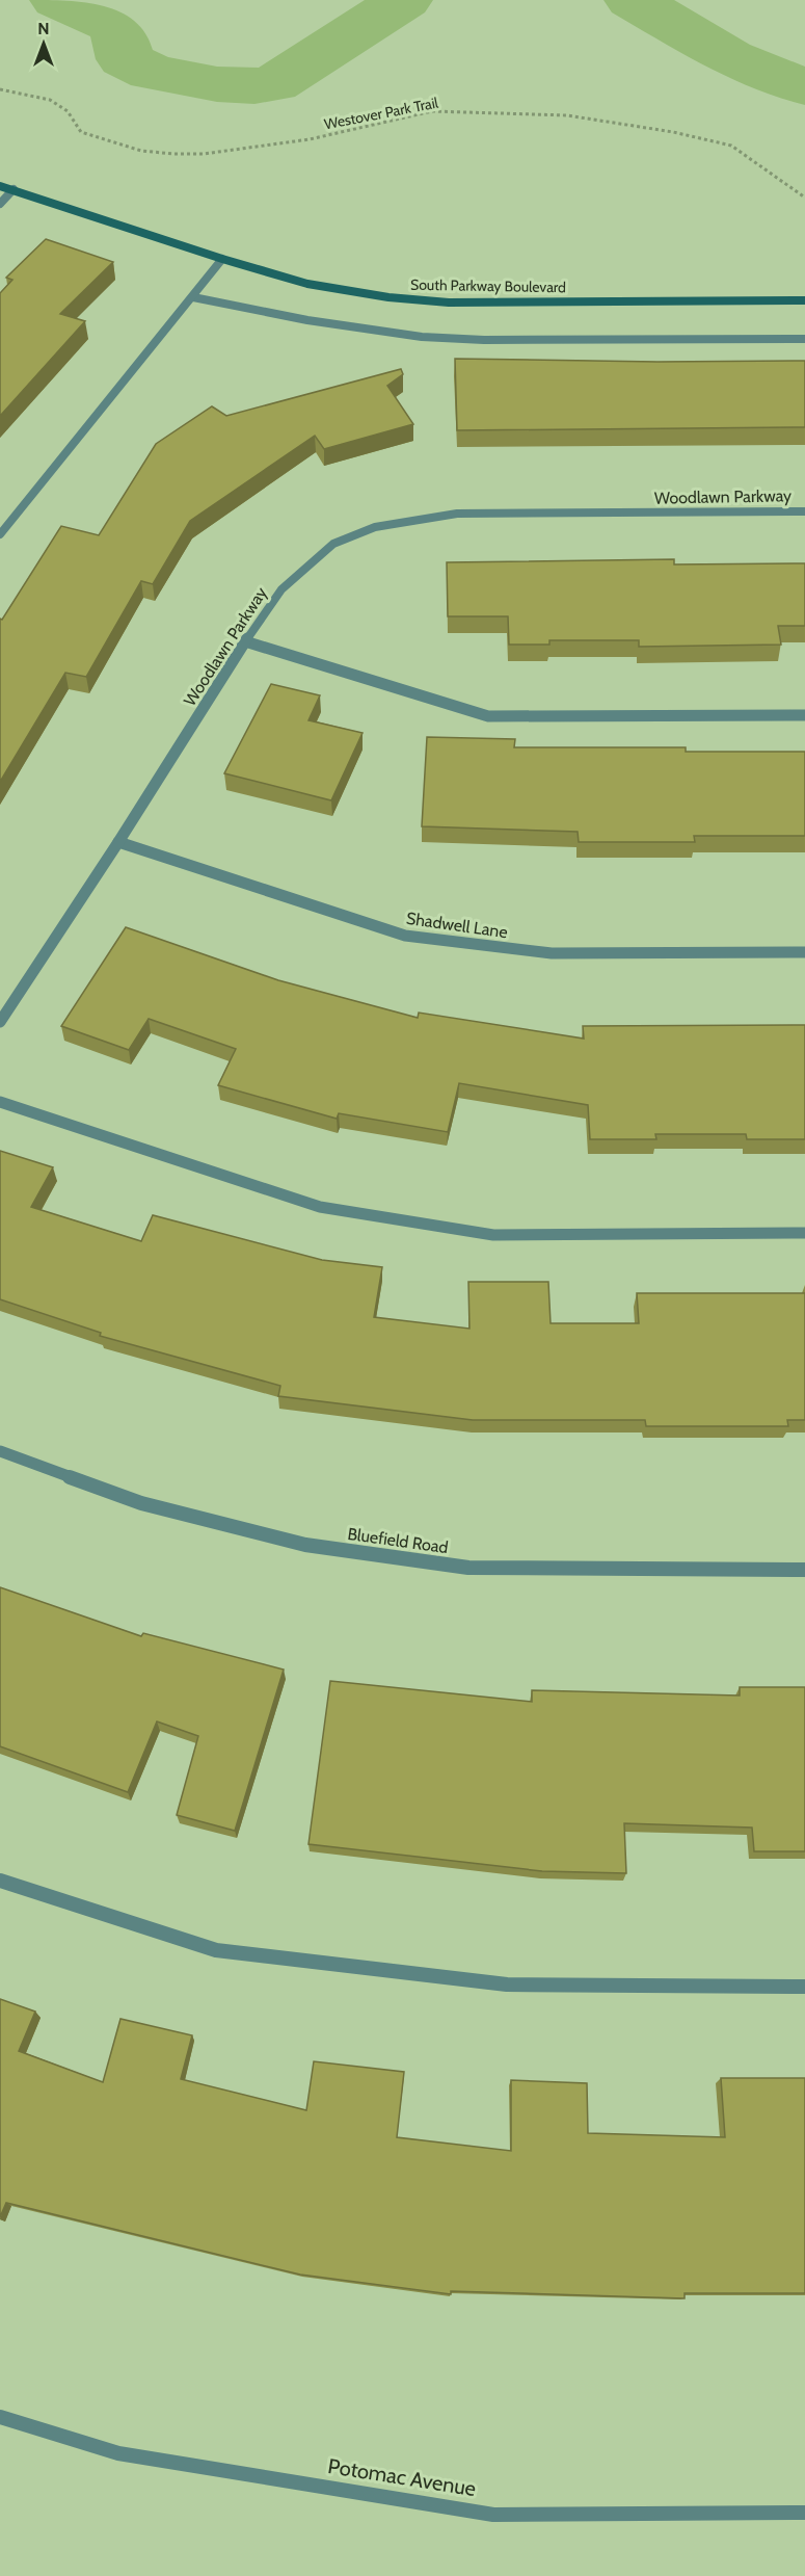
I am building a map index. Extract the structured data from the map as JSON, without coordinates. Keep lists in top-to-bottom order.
{
  "streets": {
    "street": [
      "South Parkway Boulevard",
      "Woodlawn Parkway",
      "Shadwell Lane",
      "Bluefield Road",
      "Potomac Avenue"
    ],
    "path": ["Westover Park Trail"]
  },
  "crossings": [
    ["Woodlawn Parkway", "Shadwell Lane"]
  ],
  "north": "top"
}
